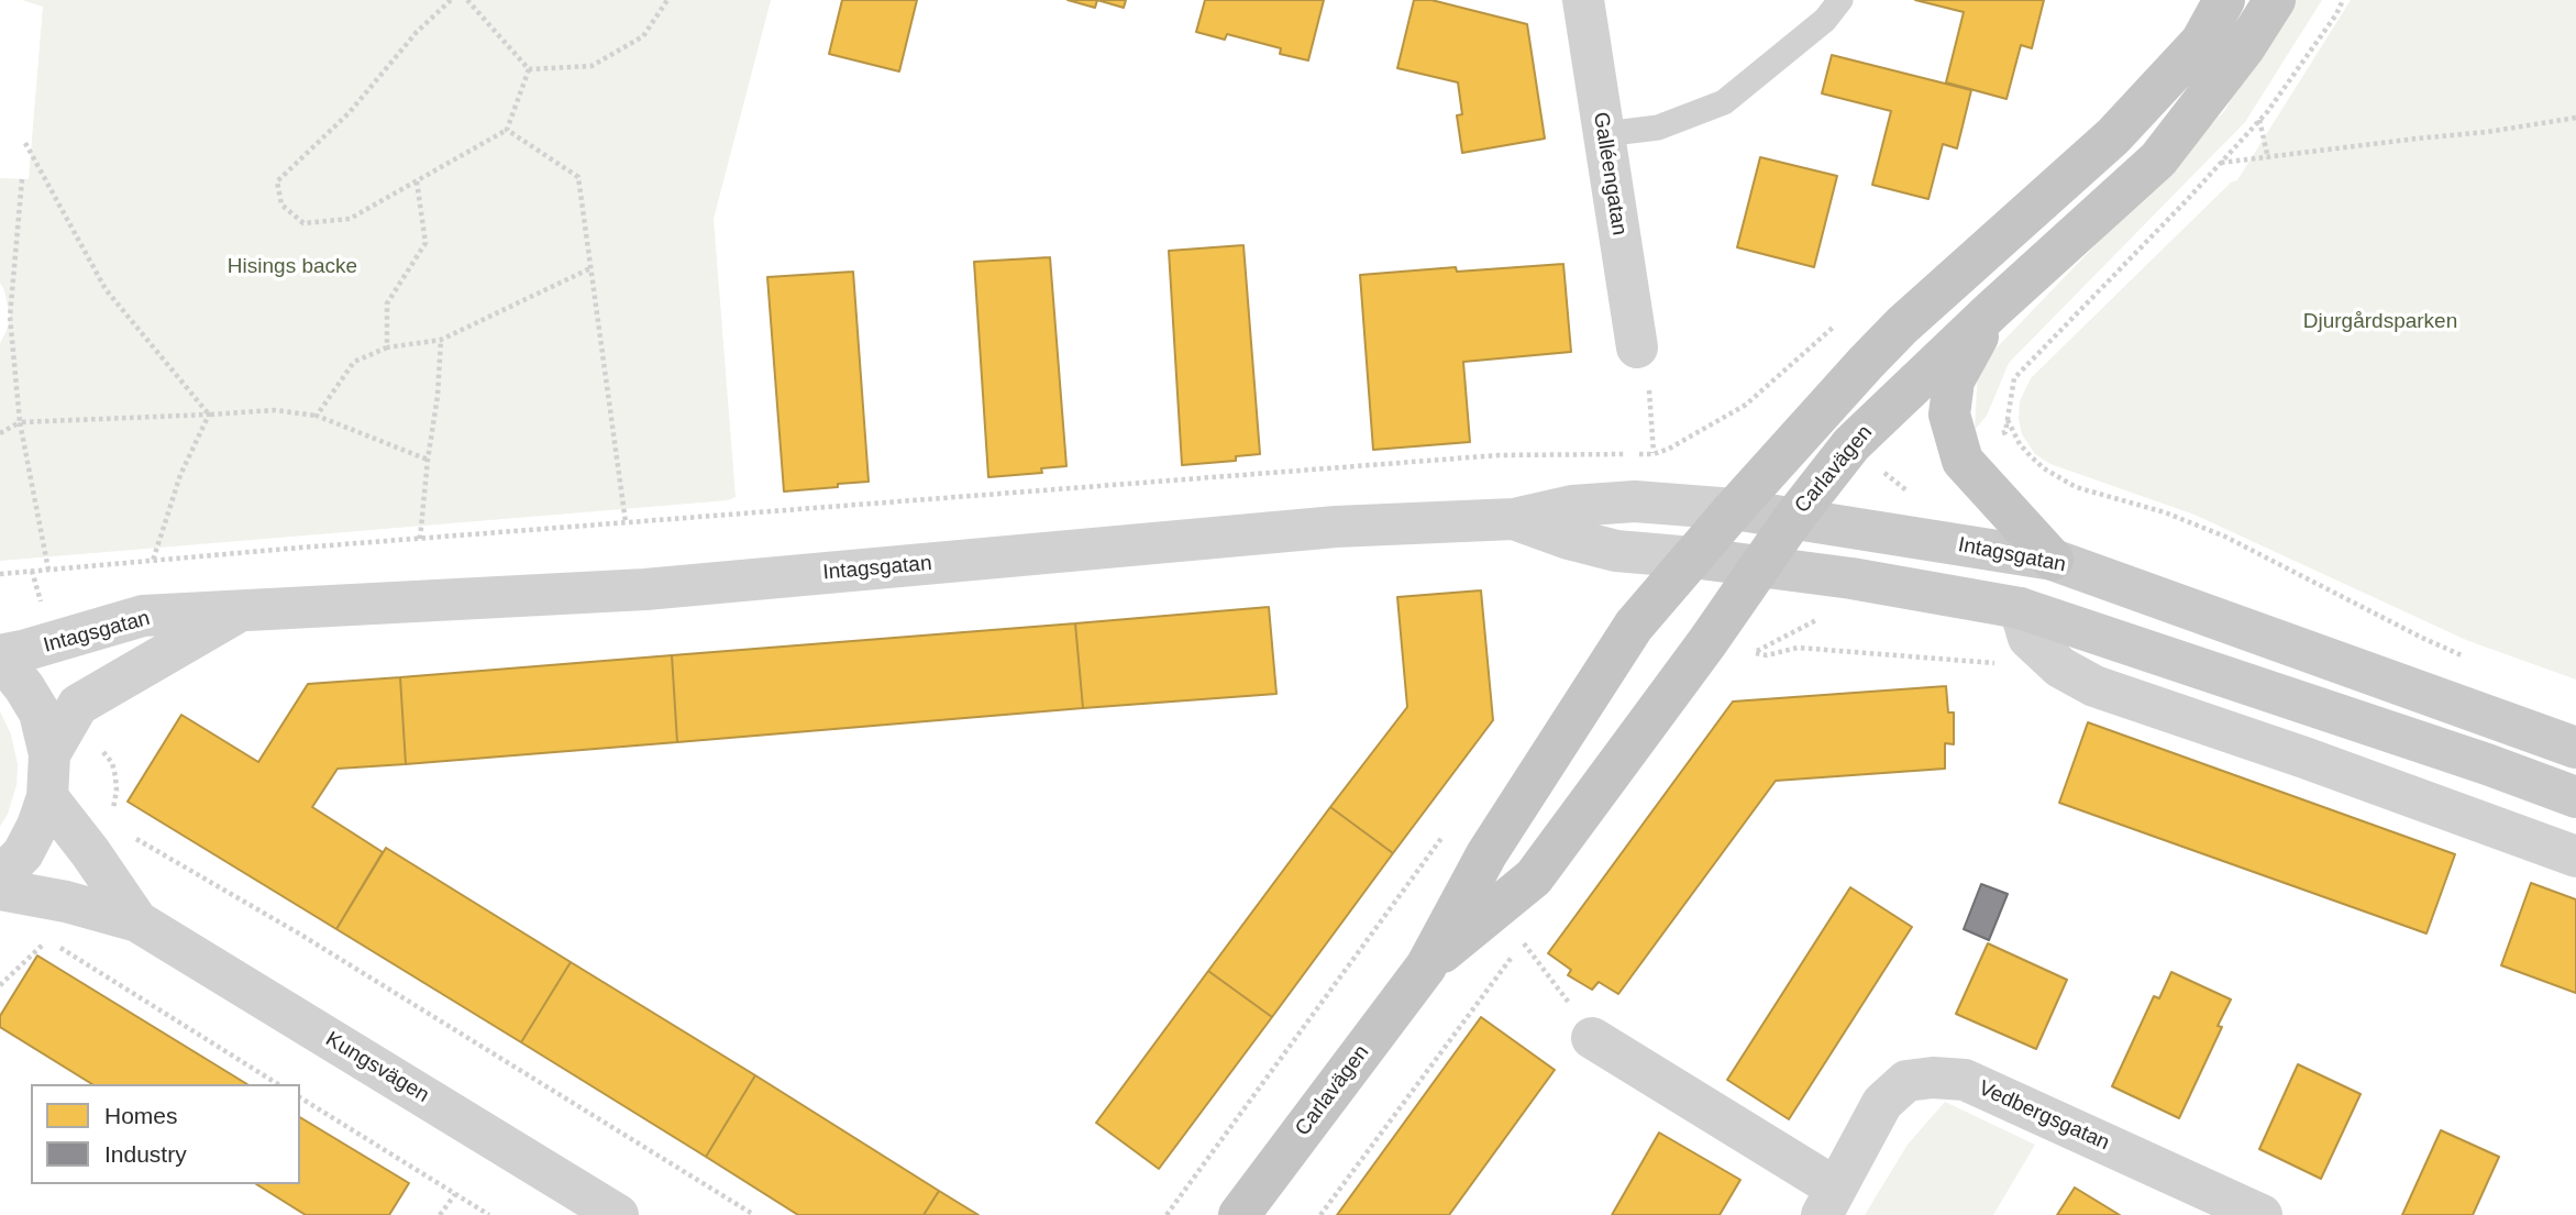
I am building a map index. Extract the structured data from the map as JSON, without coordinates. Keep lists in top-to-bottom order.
{
  "streets": {
    "main road": ["Carlavägen", "Intagsgatan"],
    "street": ["Galléengatan", "Kungsvägen", "Vedbergsgatan"]
  },
  "crossings": [
    ["Carlavägen", "Intagsgatan"]
  ],
  "parks": ["Hisings backe", "Djurgårdsparken"],
  "legend": ["Homes", "Industry"]
}
